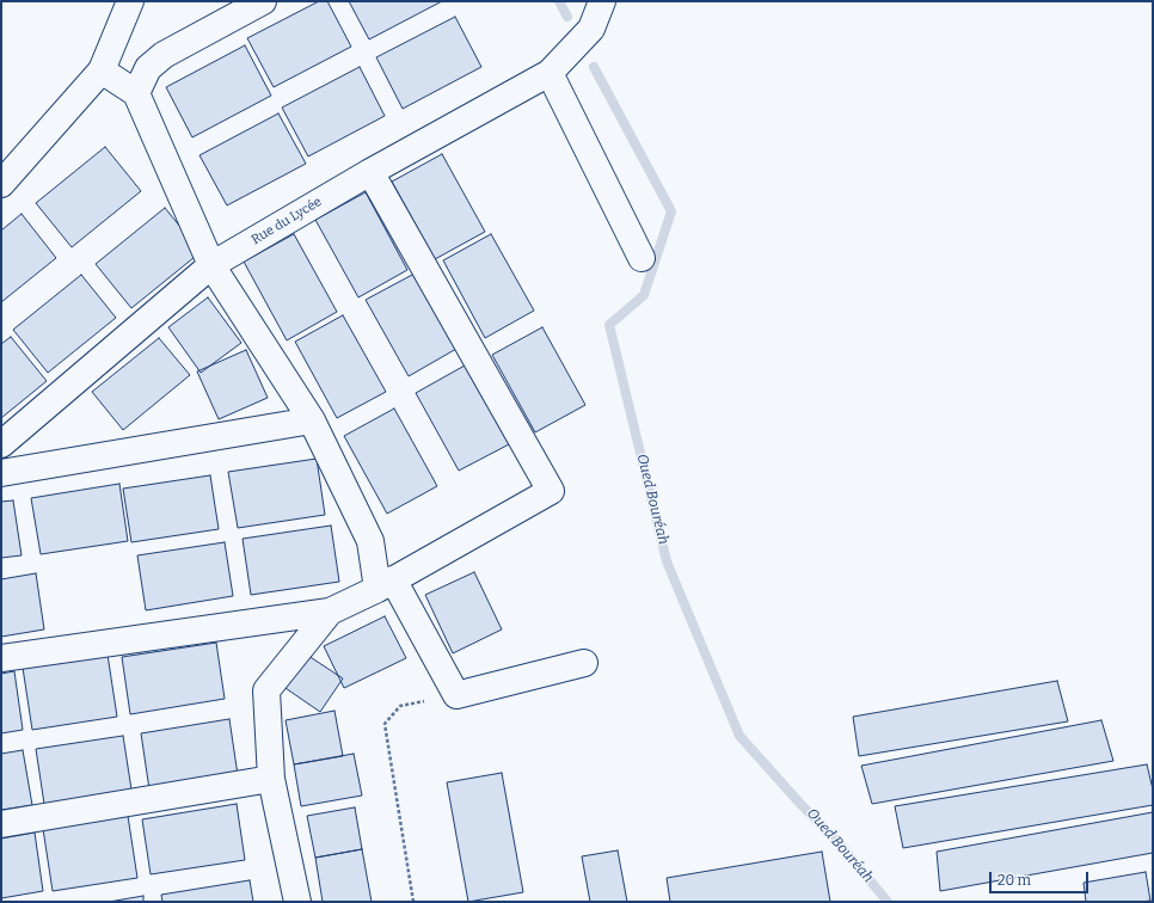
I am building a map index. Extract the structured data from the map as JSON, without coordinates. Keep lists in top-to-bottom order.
{
  "streets": {
    "street": ["Rue du Lycée"]
  },
  "water": ["Oued Bouréah"],
  "scale_bar": "20 m"
}
